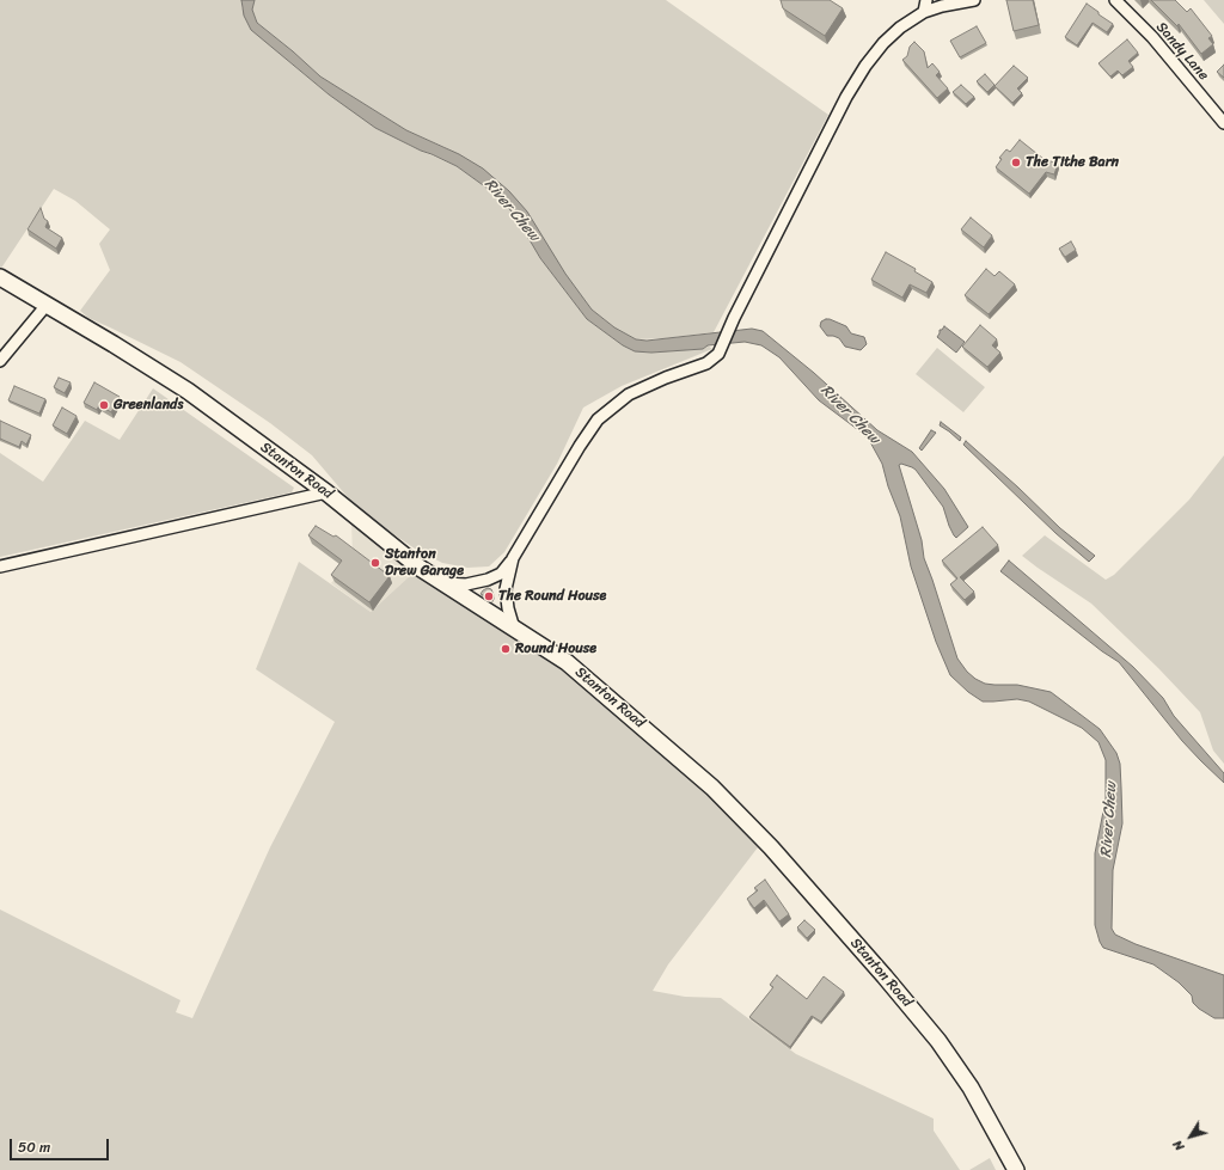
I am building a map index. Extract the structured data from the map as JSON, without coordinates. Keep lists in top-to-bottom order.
{
  "streets": {
    "main road": ["Stanton Road"],
    "street": ["Sandy Lane"]
  },
  "water": ["River Chew"],
  "places": [
    "The Tithe Barn",
    "Greenlands",
    "Stanton Drew Garage",
    "The Round House",
    "Round House"
  ],
  "scale_bar": "50 m",
  "north": "bottom left"
}
